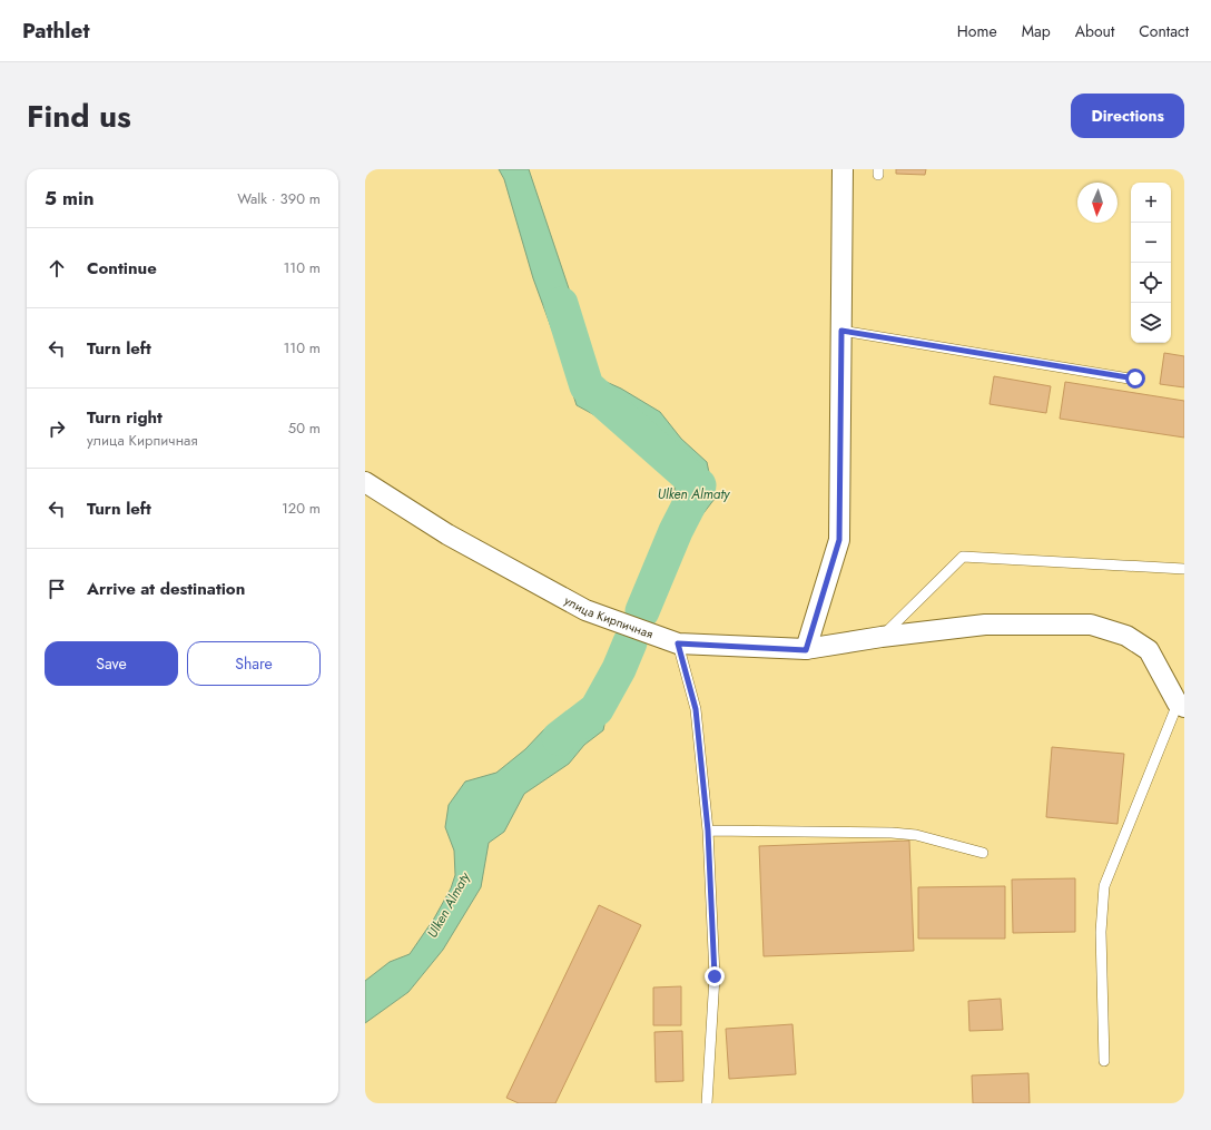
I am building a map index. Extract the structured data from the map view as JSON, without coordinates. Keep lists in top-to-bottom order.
{
  "streets": {
    "street": ["улица Кирпичная"]
  },
  "water": ["Ulken Almaty"],
  "north": "bottom",
  "page": {
    "header": "Pathlet",
    "nav": [
      "Home",
      "Map",
      "About",
      "Contact"
    ],
    "title": "Find us",
    "buttons": [
      "Directions",
      ["Save", "Share"]
    ],
    "heading": ["5 min", "Walk · 390 m"],
    "map_buttons": ["+", "−"],
    "list": [
      ["Continue", "110 m"],
      ["Turn left", "110 m"],
      ["Turn right", "улица Кирпичная", "50 m"],
      ["Turn left", "120 m"],
      "Arrive at destination"
    ]
  }
}
